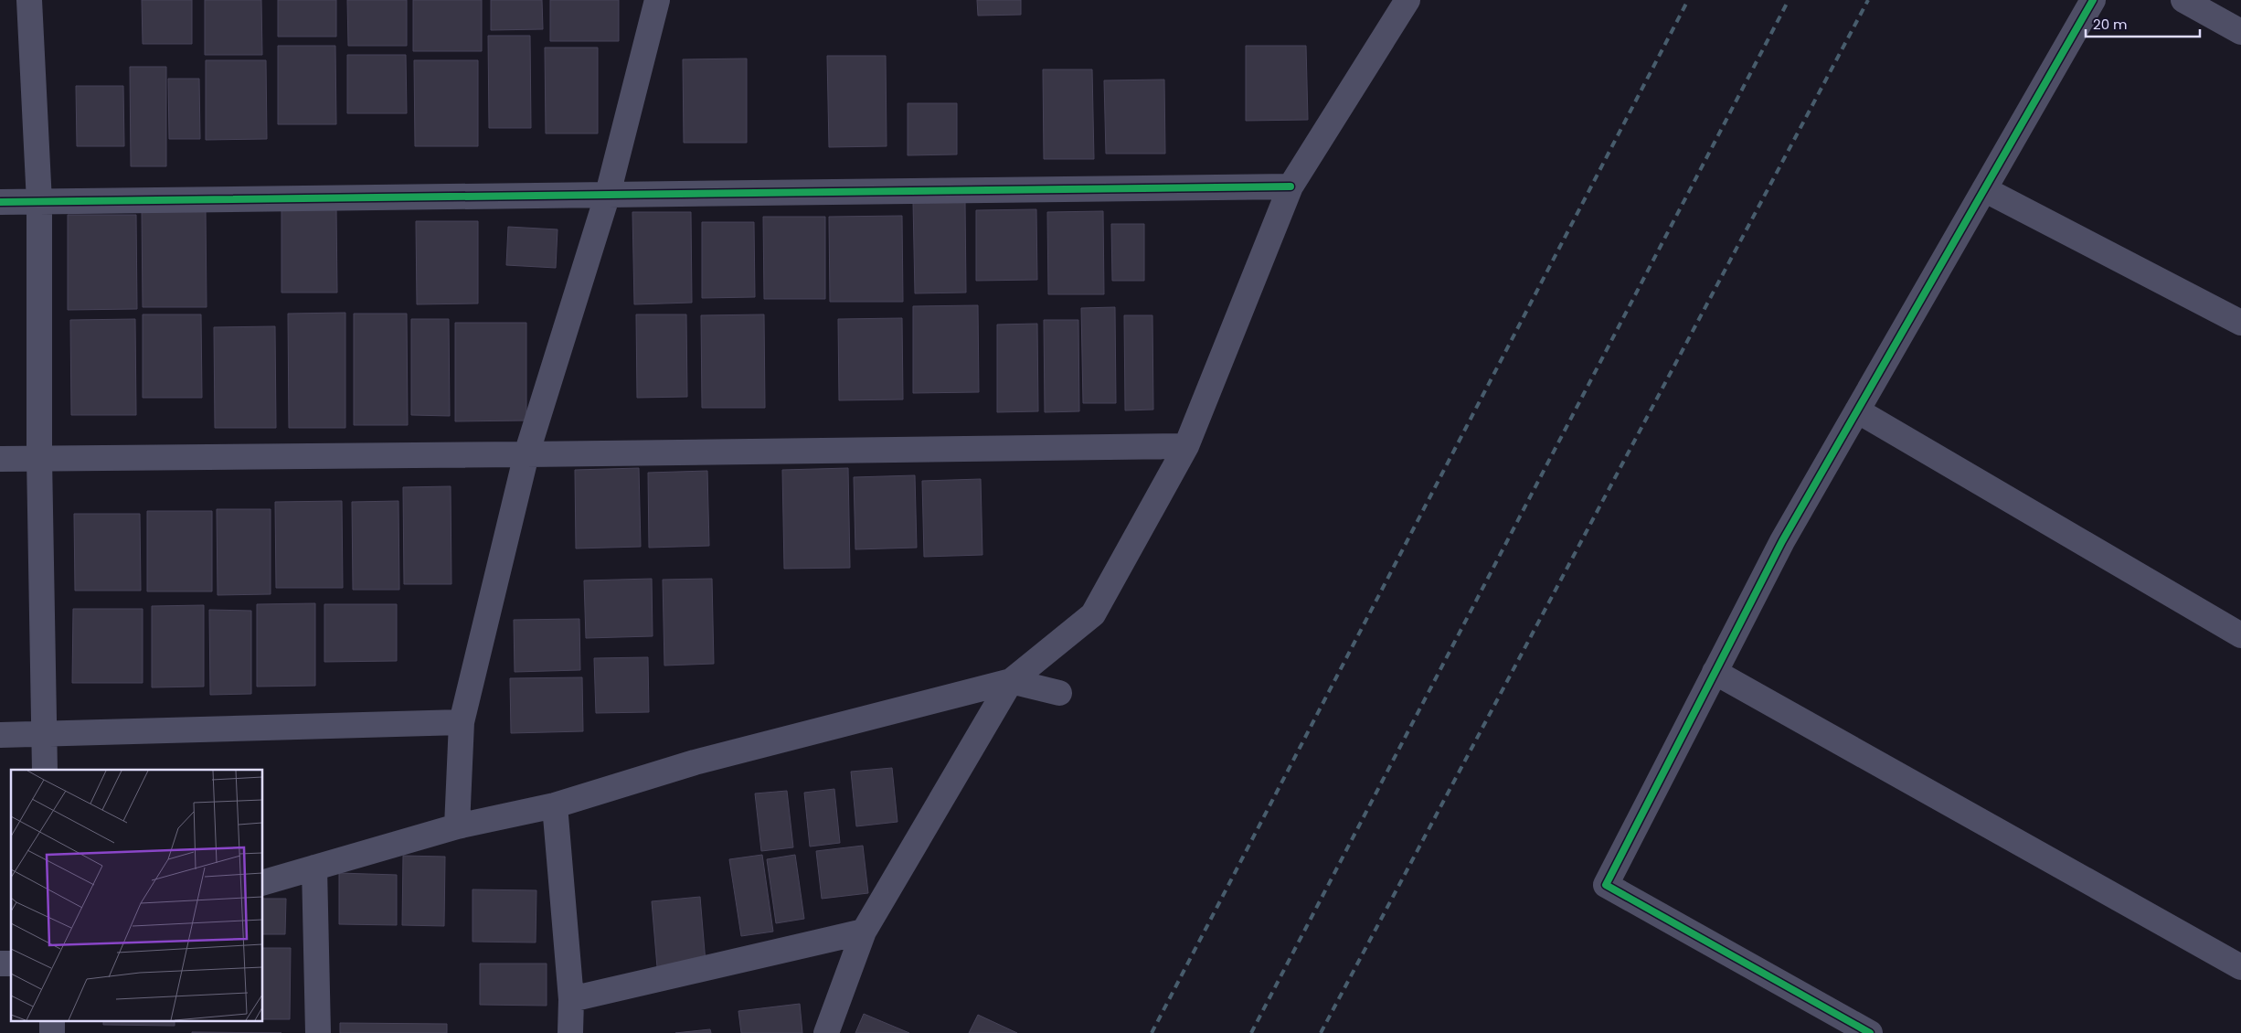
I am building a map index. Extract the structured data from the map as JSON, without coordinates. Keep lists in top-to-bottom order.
{
  "scale_bar": "20 m"
}
